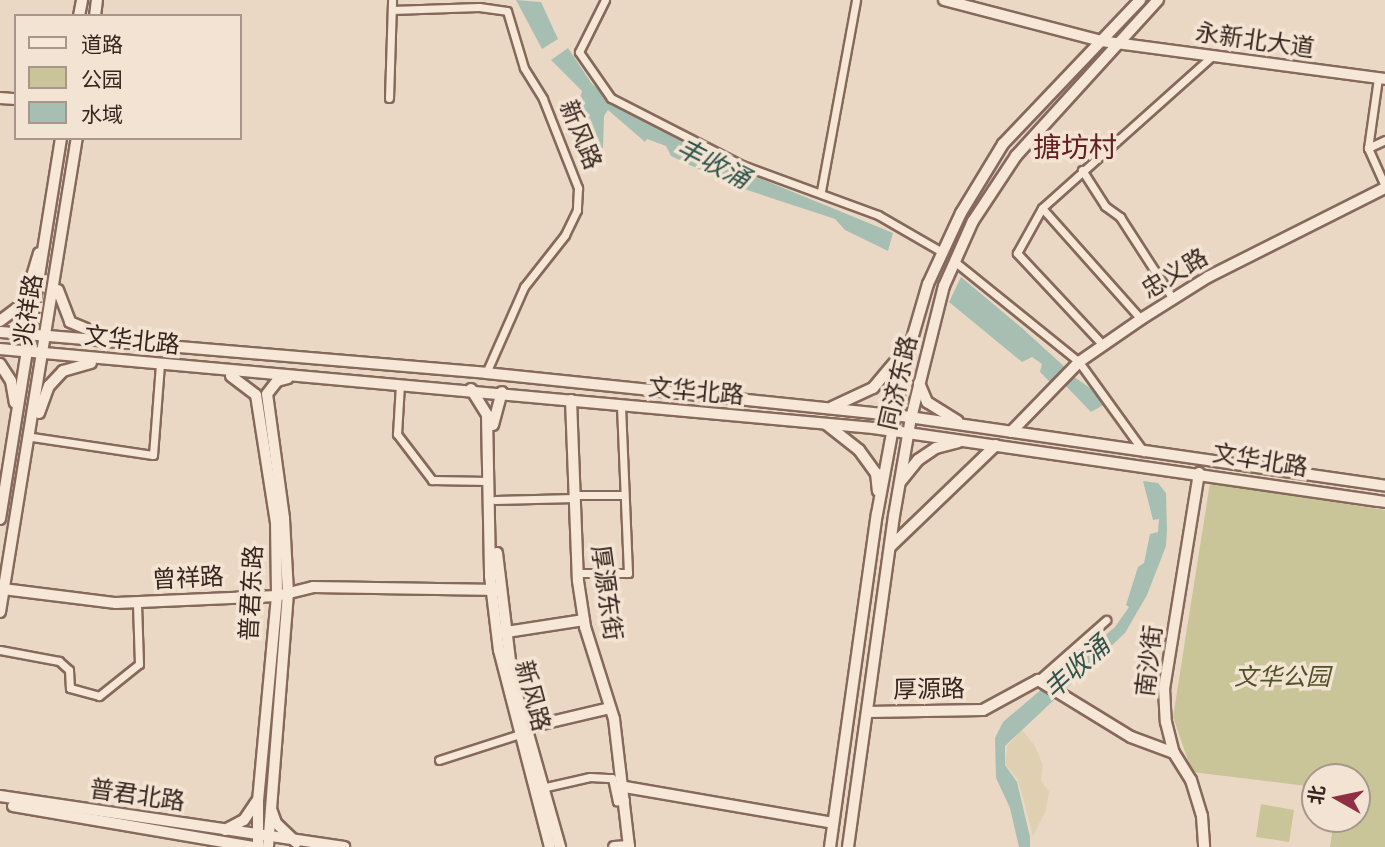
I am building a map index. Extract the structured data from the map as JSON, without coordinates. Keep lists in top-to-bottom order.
{
  "streets": {
    "main road": [
      "永新北大道",
      "新风路",
      "忠义路",
      "兆祥路",
      "文华北路",
      "同济东路",
      "曾祥路",
      "普君东路",
      "厚源东街",
      "南沙街",
      "厚源路",
      "普君北路"
    ]
  },
  "crossings": [
    ["永新北大道", "同济东路"],
    ["新风路", "文华北路"],
    ["新风路", "曾祥路"],
    ["忠义路", "文华北路"],
    ["兆祥路", "文华北路"],
    ["兆祥路", "曾祥路"],
    ["文华北路", "同济东路"],
    ["文华北路", "厚源东街"],
    ["文华北路", "南沙街"],
    ["同济东路", "厚源路"],
    ["曾祥路", "普君东路"],
    ["普君东路", "普君北路"]
  ],
  "districts": ["搪坊村"],
  "water": ["丰收涌"],
  "parks": ["文华公园"],
  "legend": ["道路", "公园", "水域"],
  "north": "left"
}
